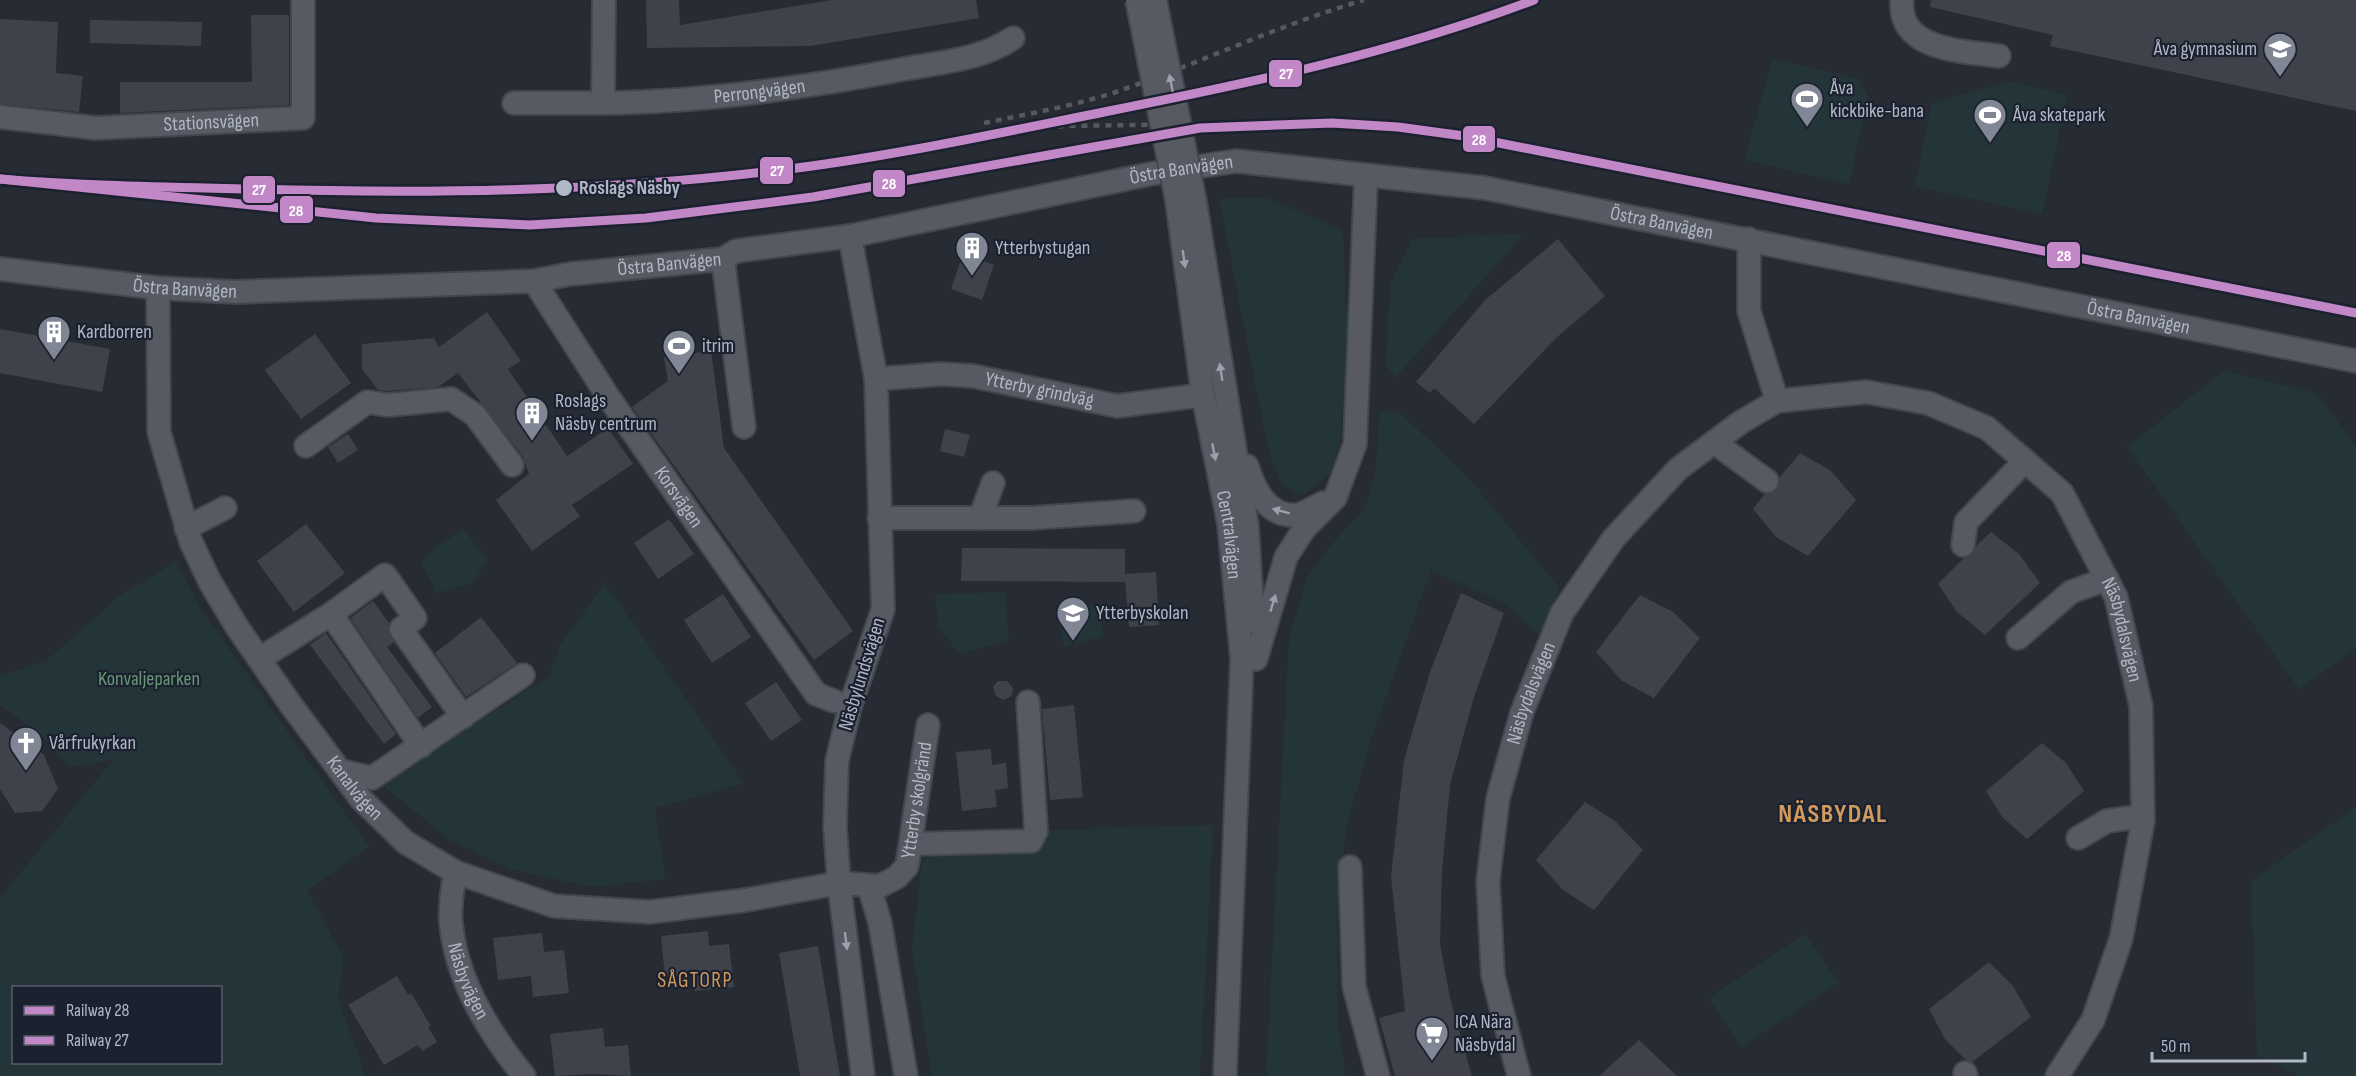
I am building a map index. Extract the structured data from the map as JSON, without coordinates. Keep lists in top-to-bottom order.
{
  "streets": {
    "street": [
      "Perrongvägen",
      "Stationsvägen",
      "Östra Banvägen",
      "Ytterby grindväg",
      "Korsvägen",
      "Centralvägen",
      "Näsbydalsvägen",
      "Näsbylundsvägen",
      "Kanalvägen",
      "Ytterby skolgränd",
      "Näsbyvägen"
    ]
  },
  "crossings": [
    ["Östra Banvägen", "Korsvägen"],
    ["Östra Banvägen", "Näsbylundsvägen"],
    ["Östra Banvägen", "Kanalvägen"],
    ["Ytterby grindväg", "Centralvägen"],
    ["Ytterby grindväg", "Näsbylundsvägen"],
    ["Näsbylundsvägen", "Kanalvägen"],
    ["Kanalvägen", "Ytterby skolgränd"],
    ["Kanalvägen", "Näsbyvägen"]
  ],
  "districts": ["NÄSBYDAL", "SÅGTORP"],
  "parks": ["Konvaljeparken"],
  "places": {
    "school or university": ["Åva gymnasium", "Ytterbyskolan"],
    "sports": ["Åva kickbike-bana", "Åva skatepark", "itrim"],
    "other": ["Roslags Näsby"],
    "building": ["Ytterbystugan", "Kardborren", "Roslags Näsby centrum"],
    "church": ["Vårfrukyrkan"],
    "supermarket": ["ICA Nära Näsbydal"]
  },
  "lines": ["rail line 27", "rail line 28"],
  "legend": ["Railway 28", "Railway 27"],
  "scale_bar": "50 m"
}
